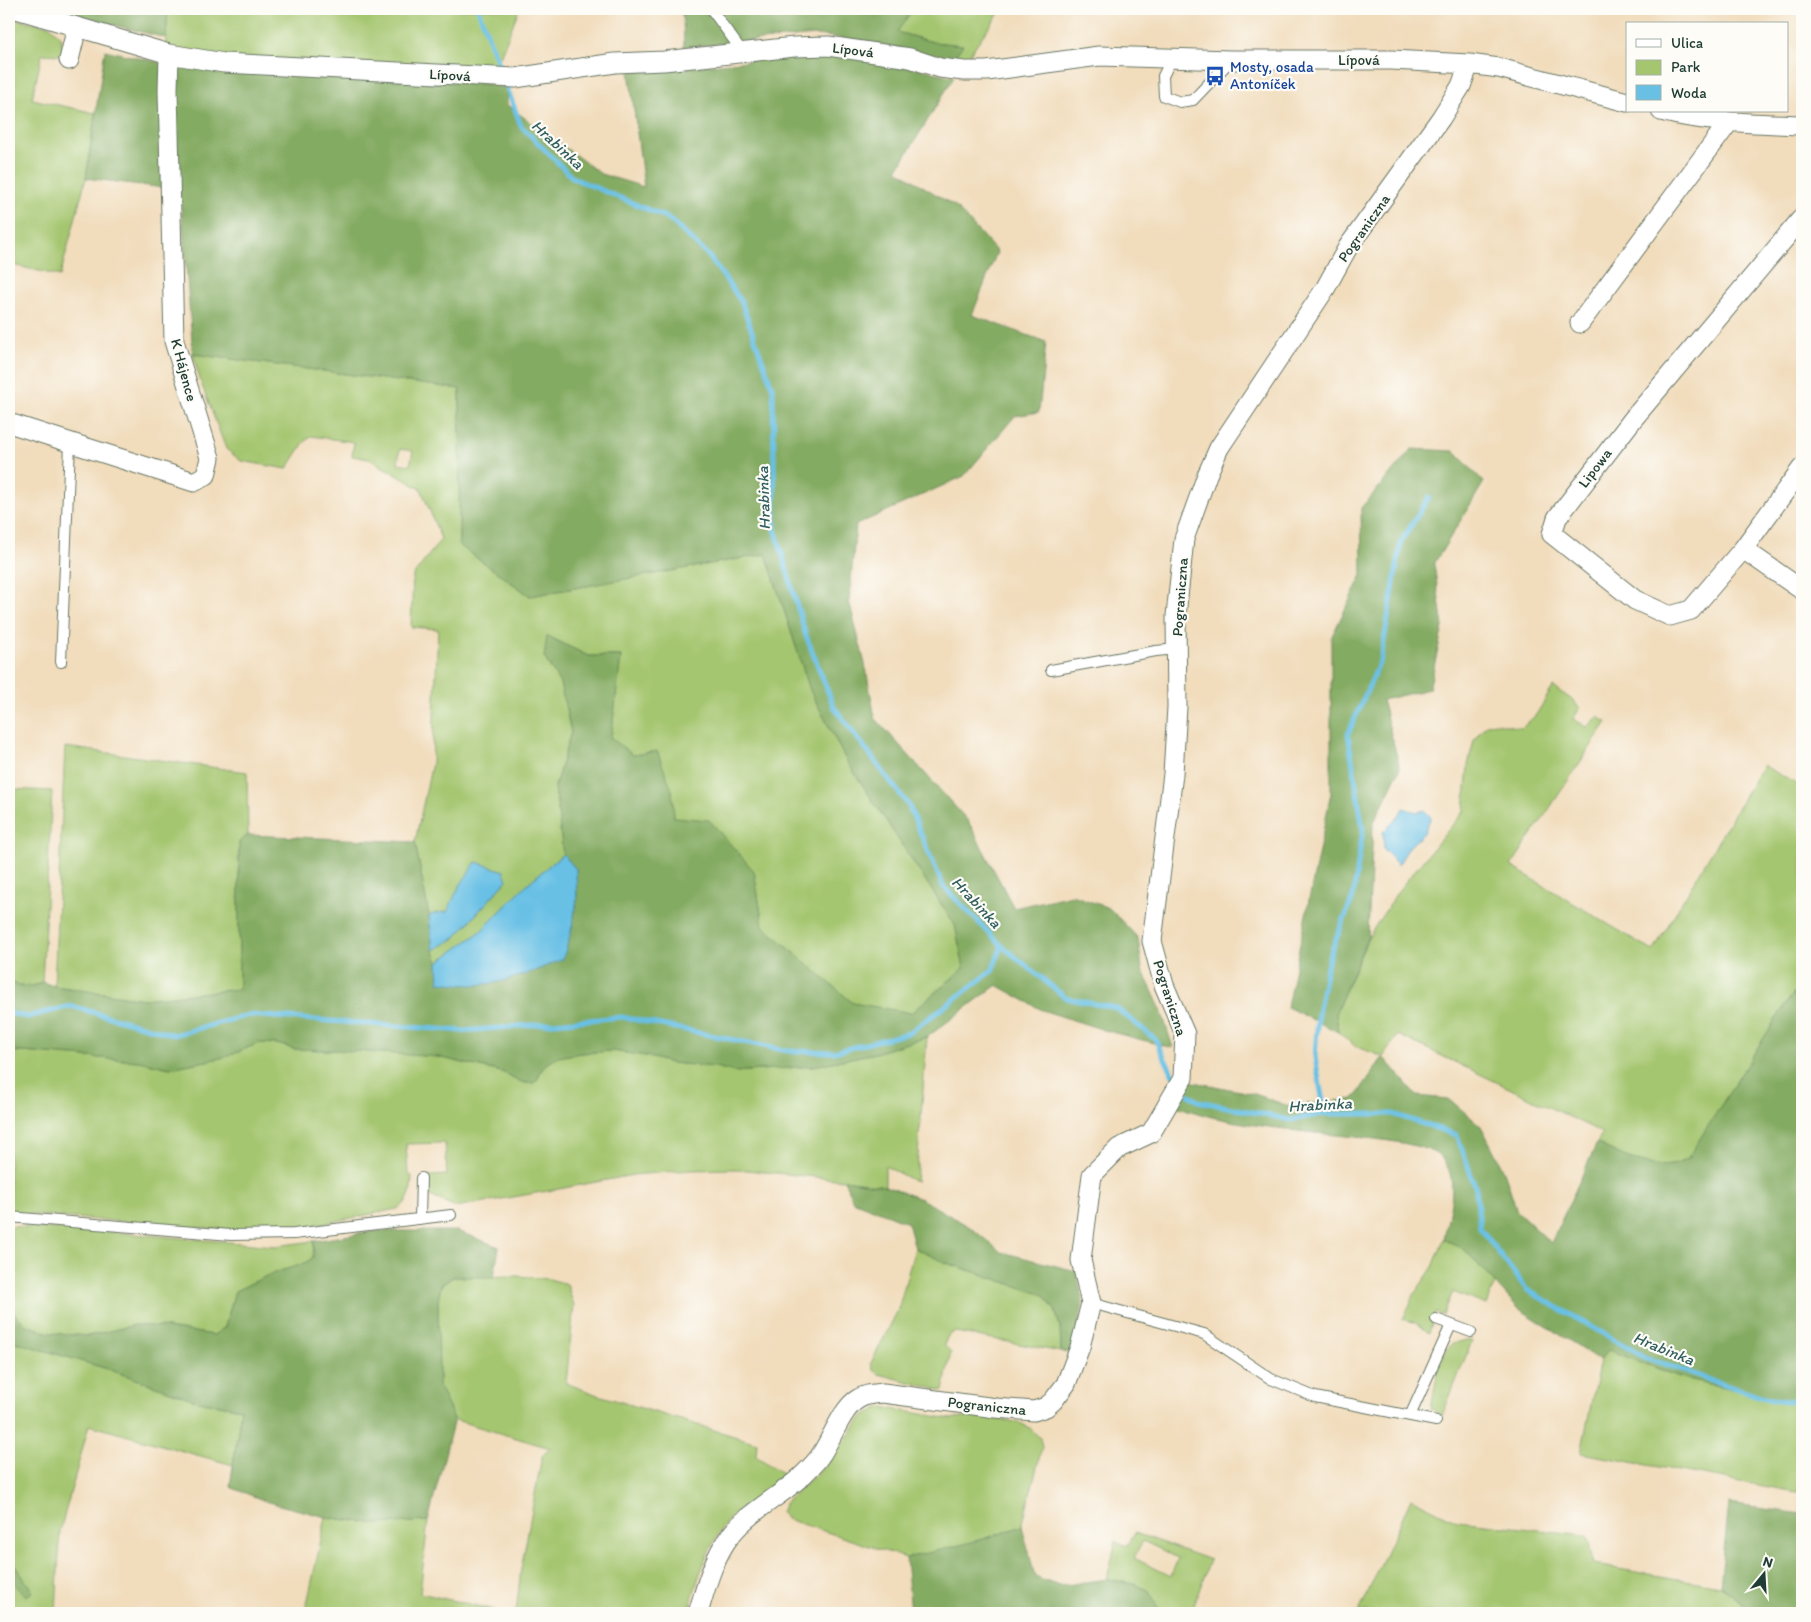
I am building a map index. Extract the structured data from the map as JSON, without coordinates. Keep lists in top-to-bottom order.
{
  "streets": {
    "street": [
      "Lípová",
      "Pograniczna",
      "K Hájence",
      "Lipowa"
    ]
  },
  "crossings": [
    ["Lípová", "Pograniczna"],
    ["Lípová", "K Hájence"]
  ],
  "water": ["Hrabinka"],
  "places": {
    "bus stop": ["Mosty, osada Antoníček"]
  },
  "legend": ["Ulica", "Park", "Woda"],
  "north": "top"
}
